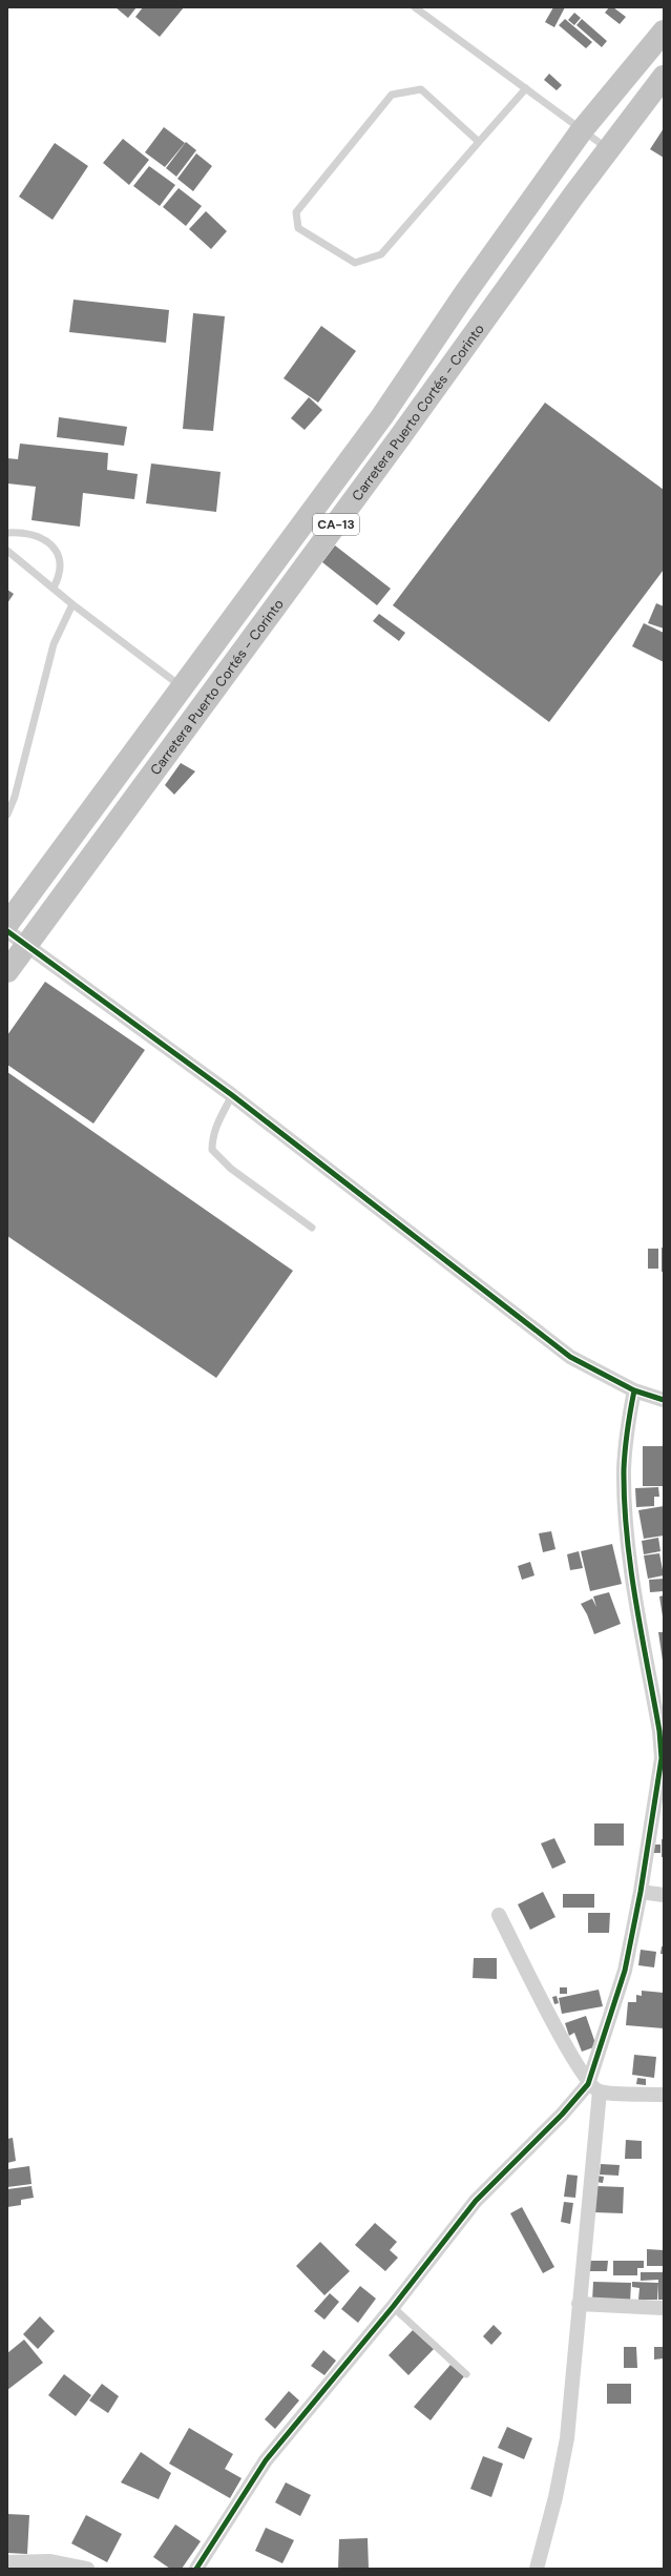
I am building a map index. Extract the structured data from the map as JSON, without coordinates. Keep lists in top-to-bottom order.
{
  "streets": {
    "highway": ["Carretera Puerto Cortés - Corinto", "CA-13"]
  }
}
